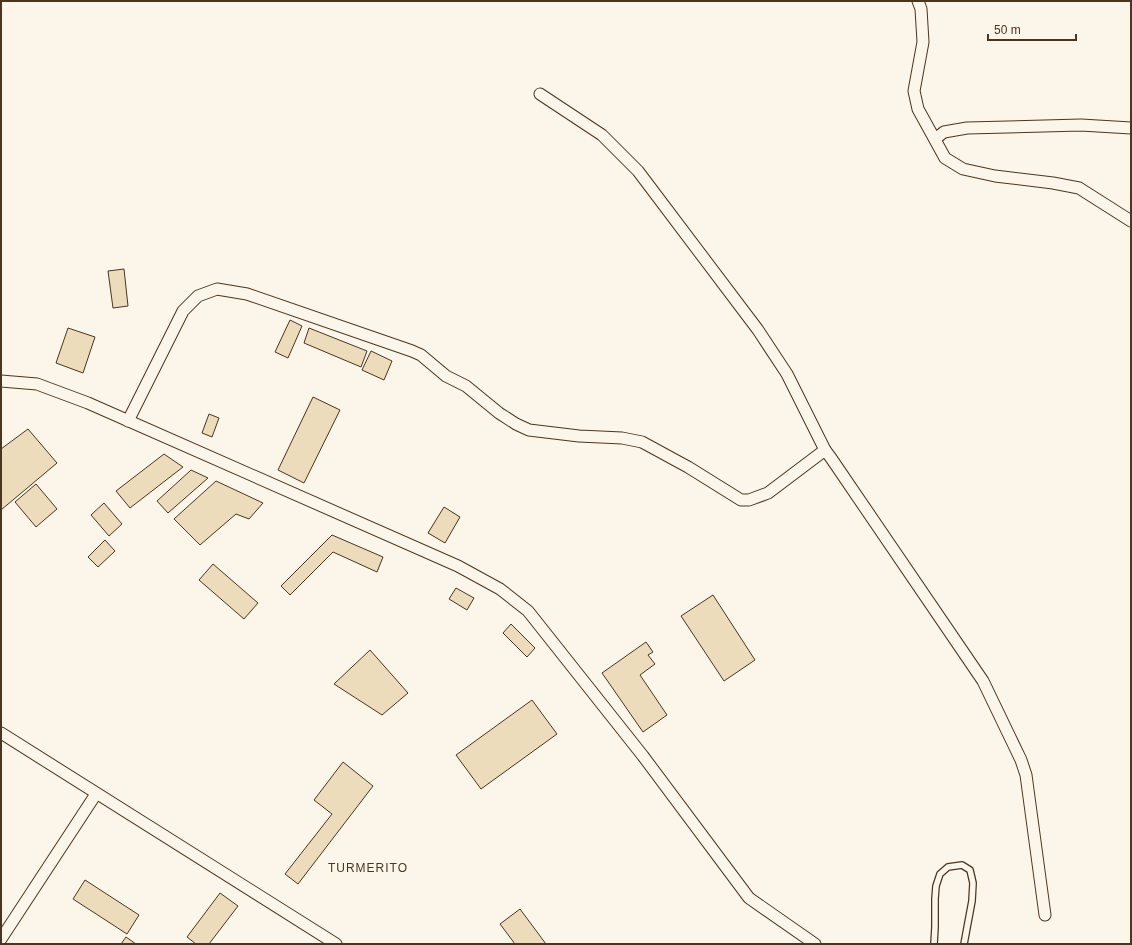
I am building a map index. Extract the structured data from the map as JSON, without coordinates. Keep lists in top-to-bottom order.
{
  "districts": ["TURMERITO"],
  "scale_bar": "50 m"
}
